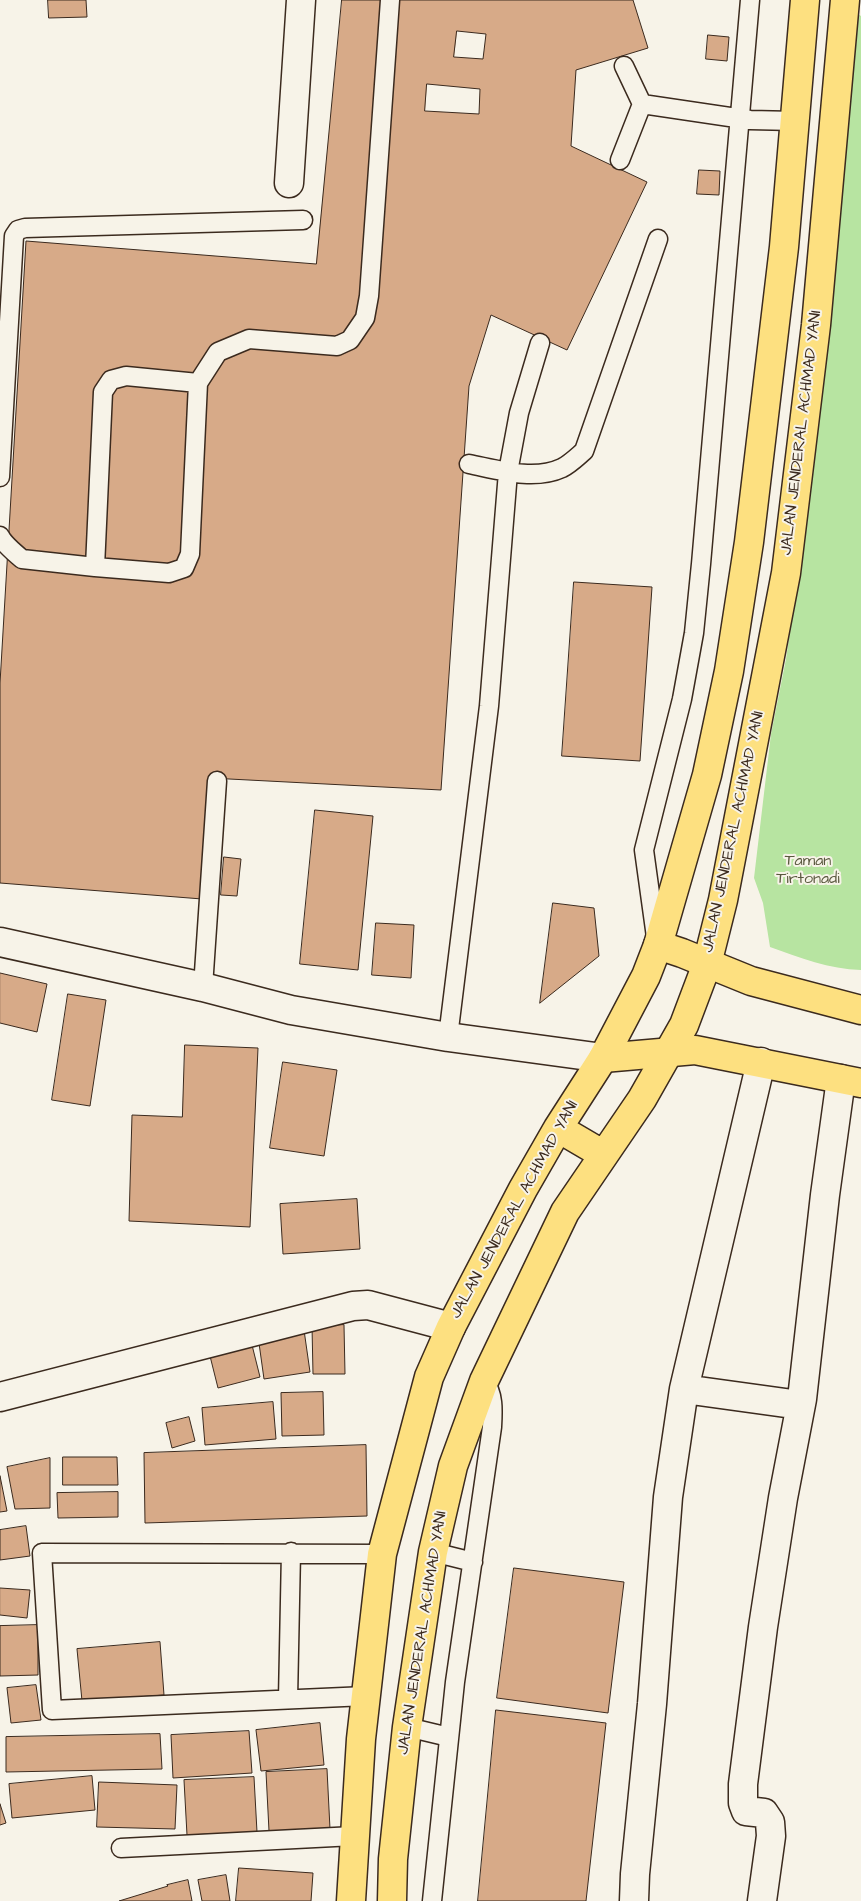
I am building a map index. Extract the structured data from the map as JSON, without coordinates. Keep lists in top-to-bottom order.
{
  "streets": {
    "main road": ["JALAN JENDERAL ACHMAD YANI"]
  },
  "parks": ["Taman Tirtonadi"]
}
